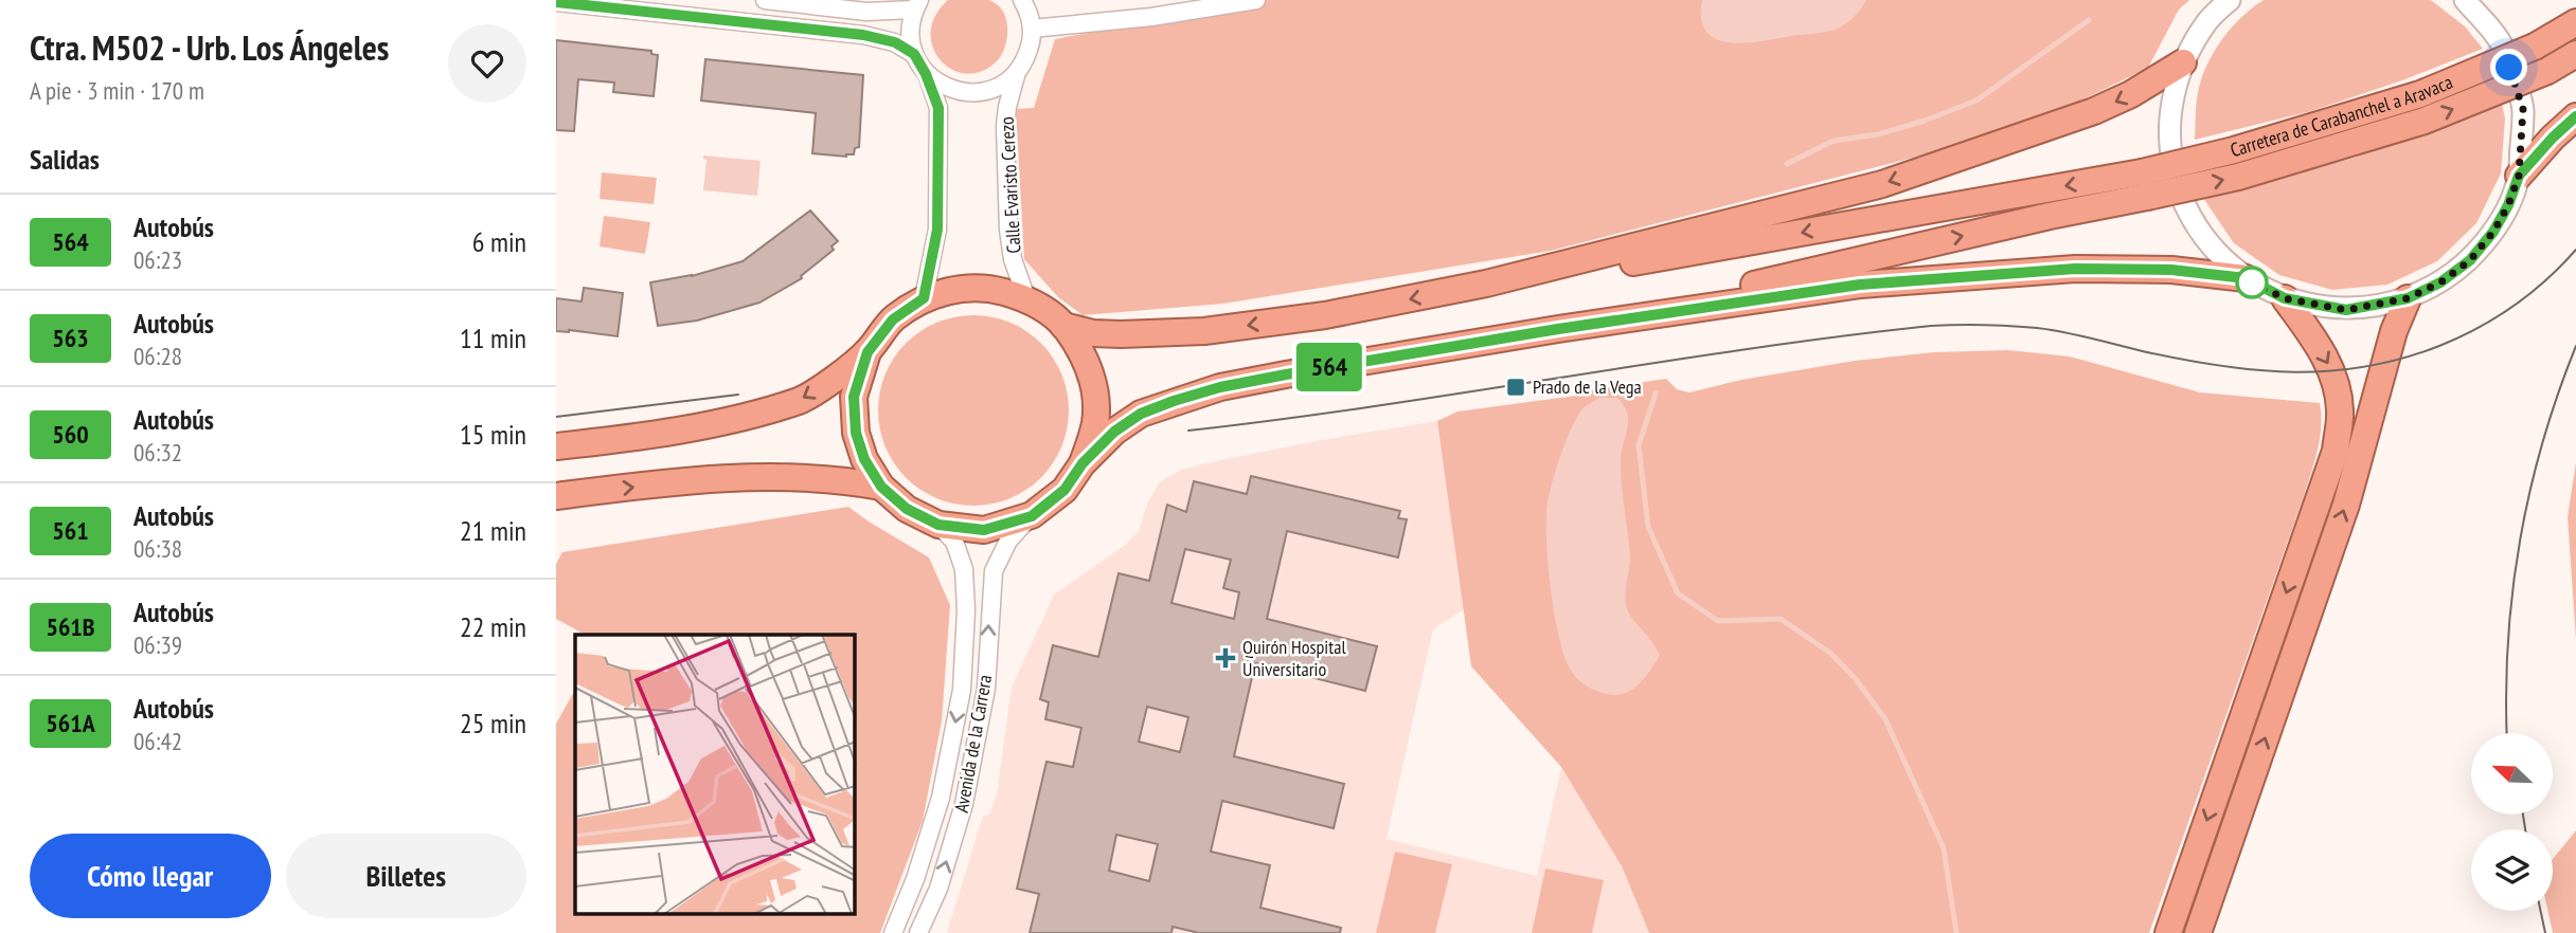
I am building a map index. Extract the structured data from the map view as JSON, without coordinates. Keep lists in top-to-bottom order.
{
  "streets": {
    "highway": ["Carretera de Carabanchel a Aravaca"],
    "street": ["Calle Evaristo Cerezo", "Avenida de la Carrera"]
  },
  "crossings": [
    ["Calle Evaristo Cerezo", "Avenida de la Carrera"]
  ],
  "places": {
    "transit": ["Prado de la Vega"],
    "health": ["Quirón Hospital Universitario"]
  },
  "lines": ["bus line 564"],
  "north": "top left",
  "page": {
    "heading": [
      ["Ctra. M502 - Urb. Los Ángeles", "A pie · 3 min · 170 m"],
      "Salidas"
    ],
    "on_map": "564",
    "list": [
      {
        "mark": "564",
        "name": "Autobús",
        "note": "06:23",
        "value": "6 min"
      },
      {
        "mark": "563",
        "name": "Autobús",
        "note": "06:28",
        "value": "11 min"
      },
      {
        "mark": "560",
        "name": "Autobús",
        "note": "06:32",
        "value": "15 min"
      },
      {
        "mark": "561",
        "name": "Autobús",
        "note": "06:38",
        "value": "21 min"
      },
      {
        "mark": "561B",
        "name": "Autobús",
        "note": "06:39",
        "value": "22 min"
      },
      {
        "mark": "561A",
        "name": "Autobús",
        "note": "06:42",
        "value": "25 min"
      }
    ],
    "buttons": ["Cómo llegar", "Billetes"]
  }
}
